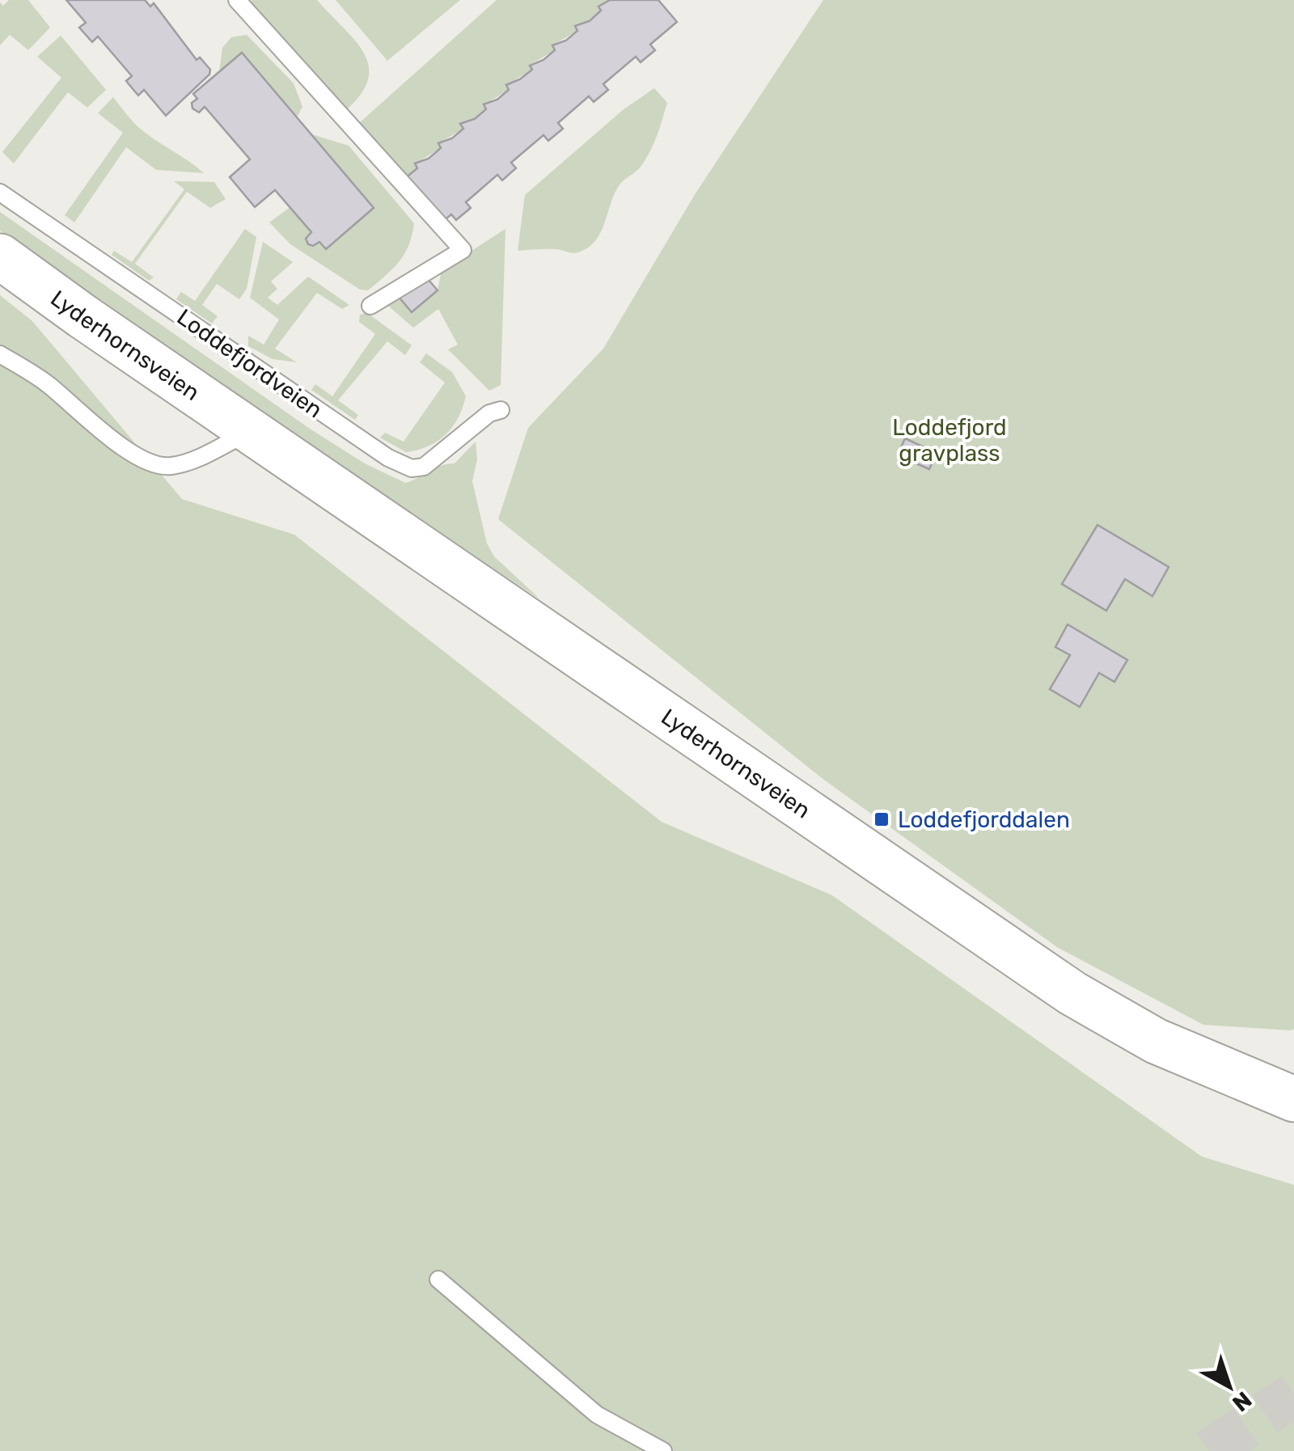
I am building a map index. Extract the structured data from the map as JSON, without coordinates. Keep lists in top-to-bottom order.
{
  "streets": {
    "main road": ["Lyderhornsveien"],
    "lane": ["Loddefjordveien"]
  },
  "parks": ["Loddefjord gravplass"],
  "places": {
    "transit": ["Loddefjorddalen"]
  },
  "north": "bottom right"
}
